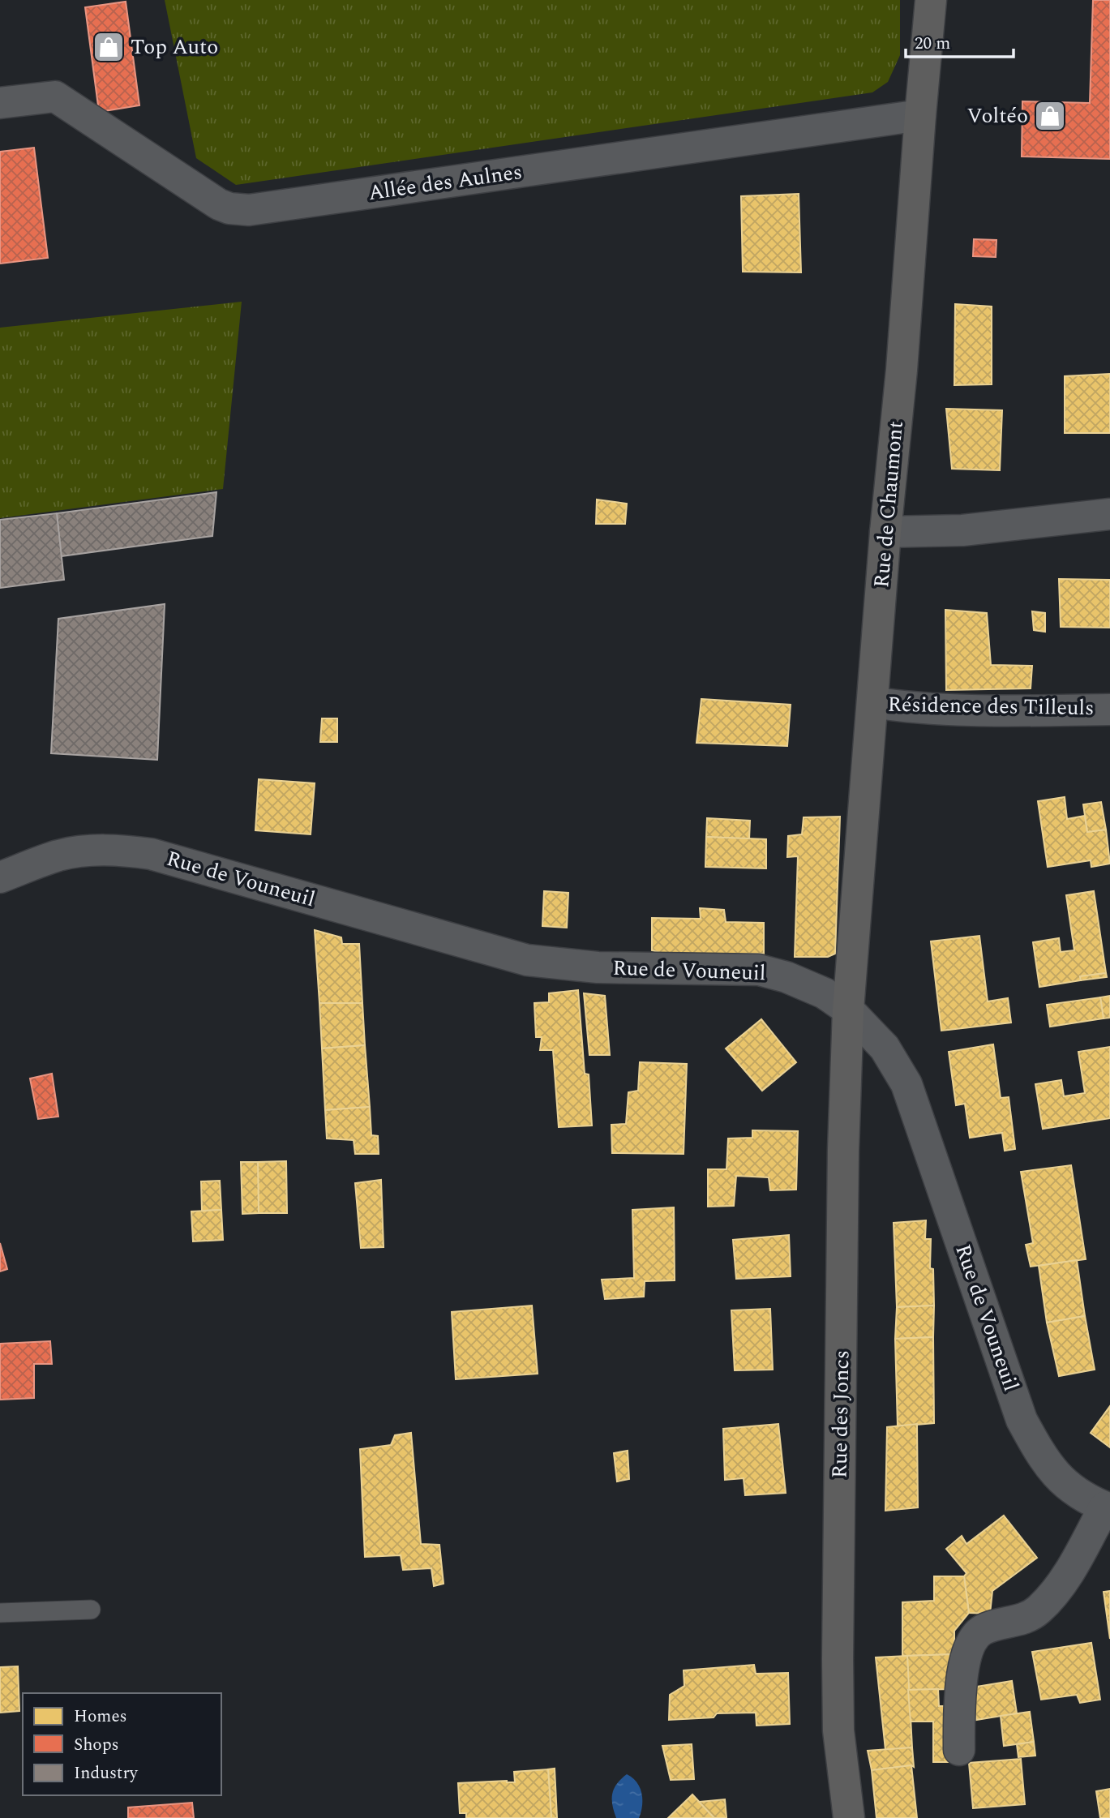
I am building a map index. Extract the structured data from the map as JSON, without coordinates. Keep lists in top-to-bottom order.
{
  "streets": {
    "street": [
      "Allée des Aulnes",
      "Rue de Chaumont",
      "Résidence des Tilleuls",
      "Rue de Vouneuil",
      "Rue des Joncs"
    ]
  },
  "crossings": [
    ["Allée des Aulnes", "Rue de Chaumont"],
    ["Rue de Chaumont", "Résidence des Tilleuls"],
    ["Rue de Chaumont", "Rue de Vouneuil"],
    ["Rue de Chaumont", "Rue des Joncs"],
    ["Rue de Vouneuil", "Rue des Joncs"]
  ],
  "places": {
    "shop": ["Top Auto", "Voltéo"]
  },
  "legend": ["Homes", "Shops", "Industry"],
  "scale_bar": "20 m"
}
